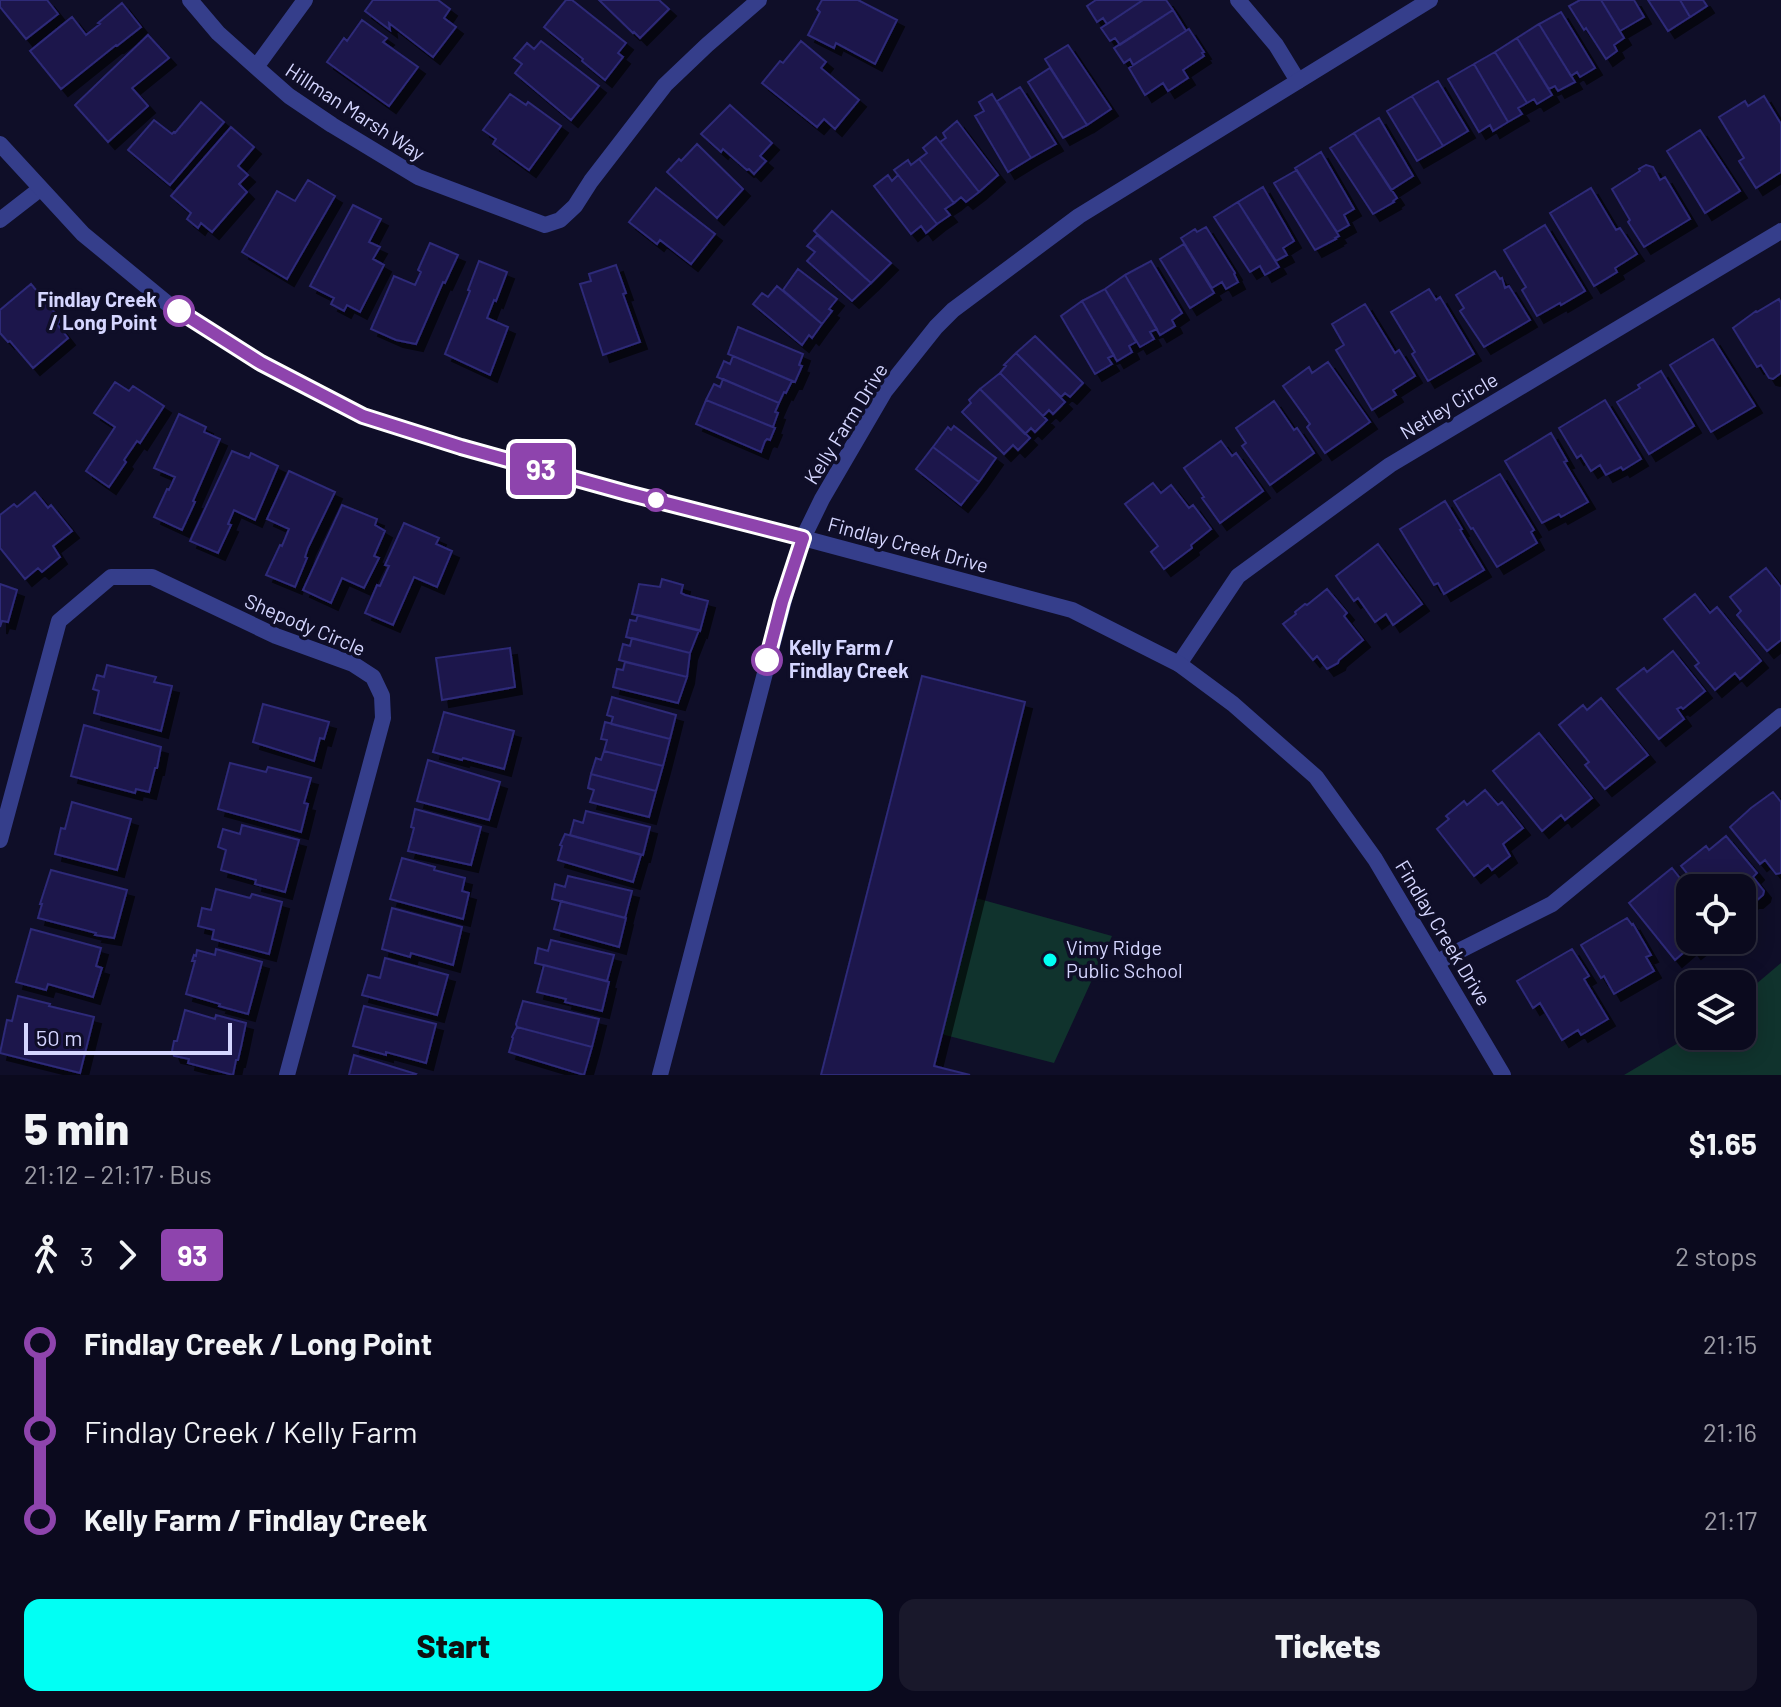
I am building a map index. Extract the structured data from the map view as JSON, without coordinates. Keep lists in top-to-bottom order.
{
  "streets": {
    "street": [
      "Hillman Marsh Way",
      "Netley Circle",
      "Kelly Farm Drive",
      "Findlay Creek Drive",
      "Shepody Circle"
    ]
  },
  "crossings": [
    ["Netley Circle", "Findlay Creek Drive"],
    ["Kelly Farm Drive", "Findlay Creek Drive"]
  ],
  "places": ["Findlay Creek / Long Point", "Kelly Farm / Findlay Creek", "Vimy Ridge Public School"],
  "lines": ["bus line 93"],
  "scale_bar": "50 m",
  "page": {
    "on_map": "93",
    "scale": "50 m",
    "heading": ["5 min", "21:12 – 21:17 · Bus", "$1.65"],
    "legs": ["3", "93", "2 stops"],
    "list": [
      {
        "name": "Findlay Creek / Long Point",
        "value": "21:15"
      },
      {
        "name": "Findlay Creek / Kelly Farm",
        "value": "21:16"
      },
      {
        "name": "Kelly Farm / Findlay Creek",
        "value": "21:17"
      }
    ],
    "buttons": ["Start", "Tickets"]
  }
}
